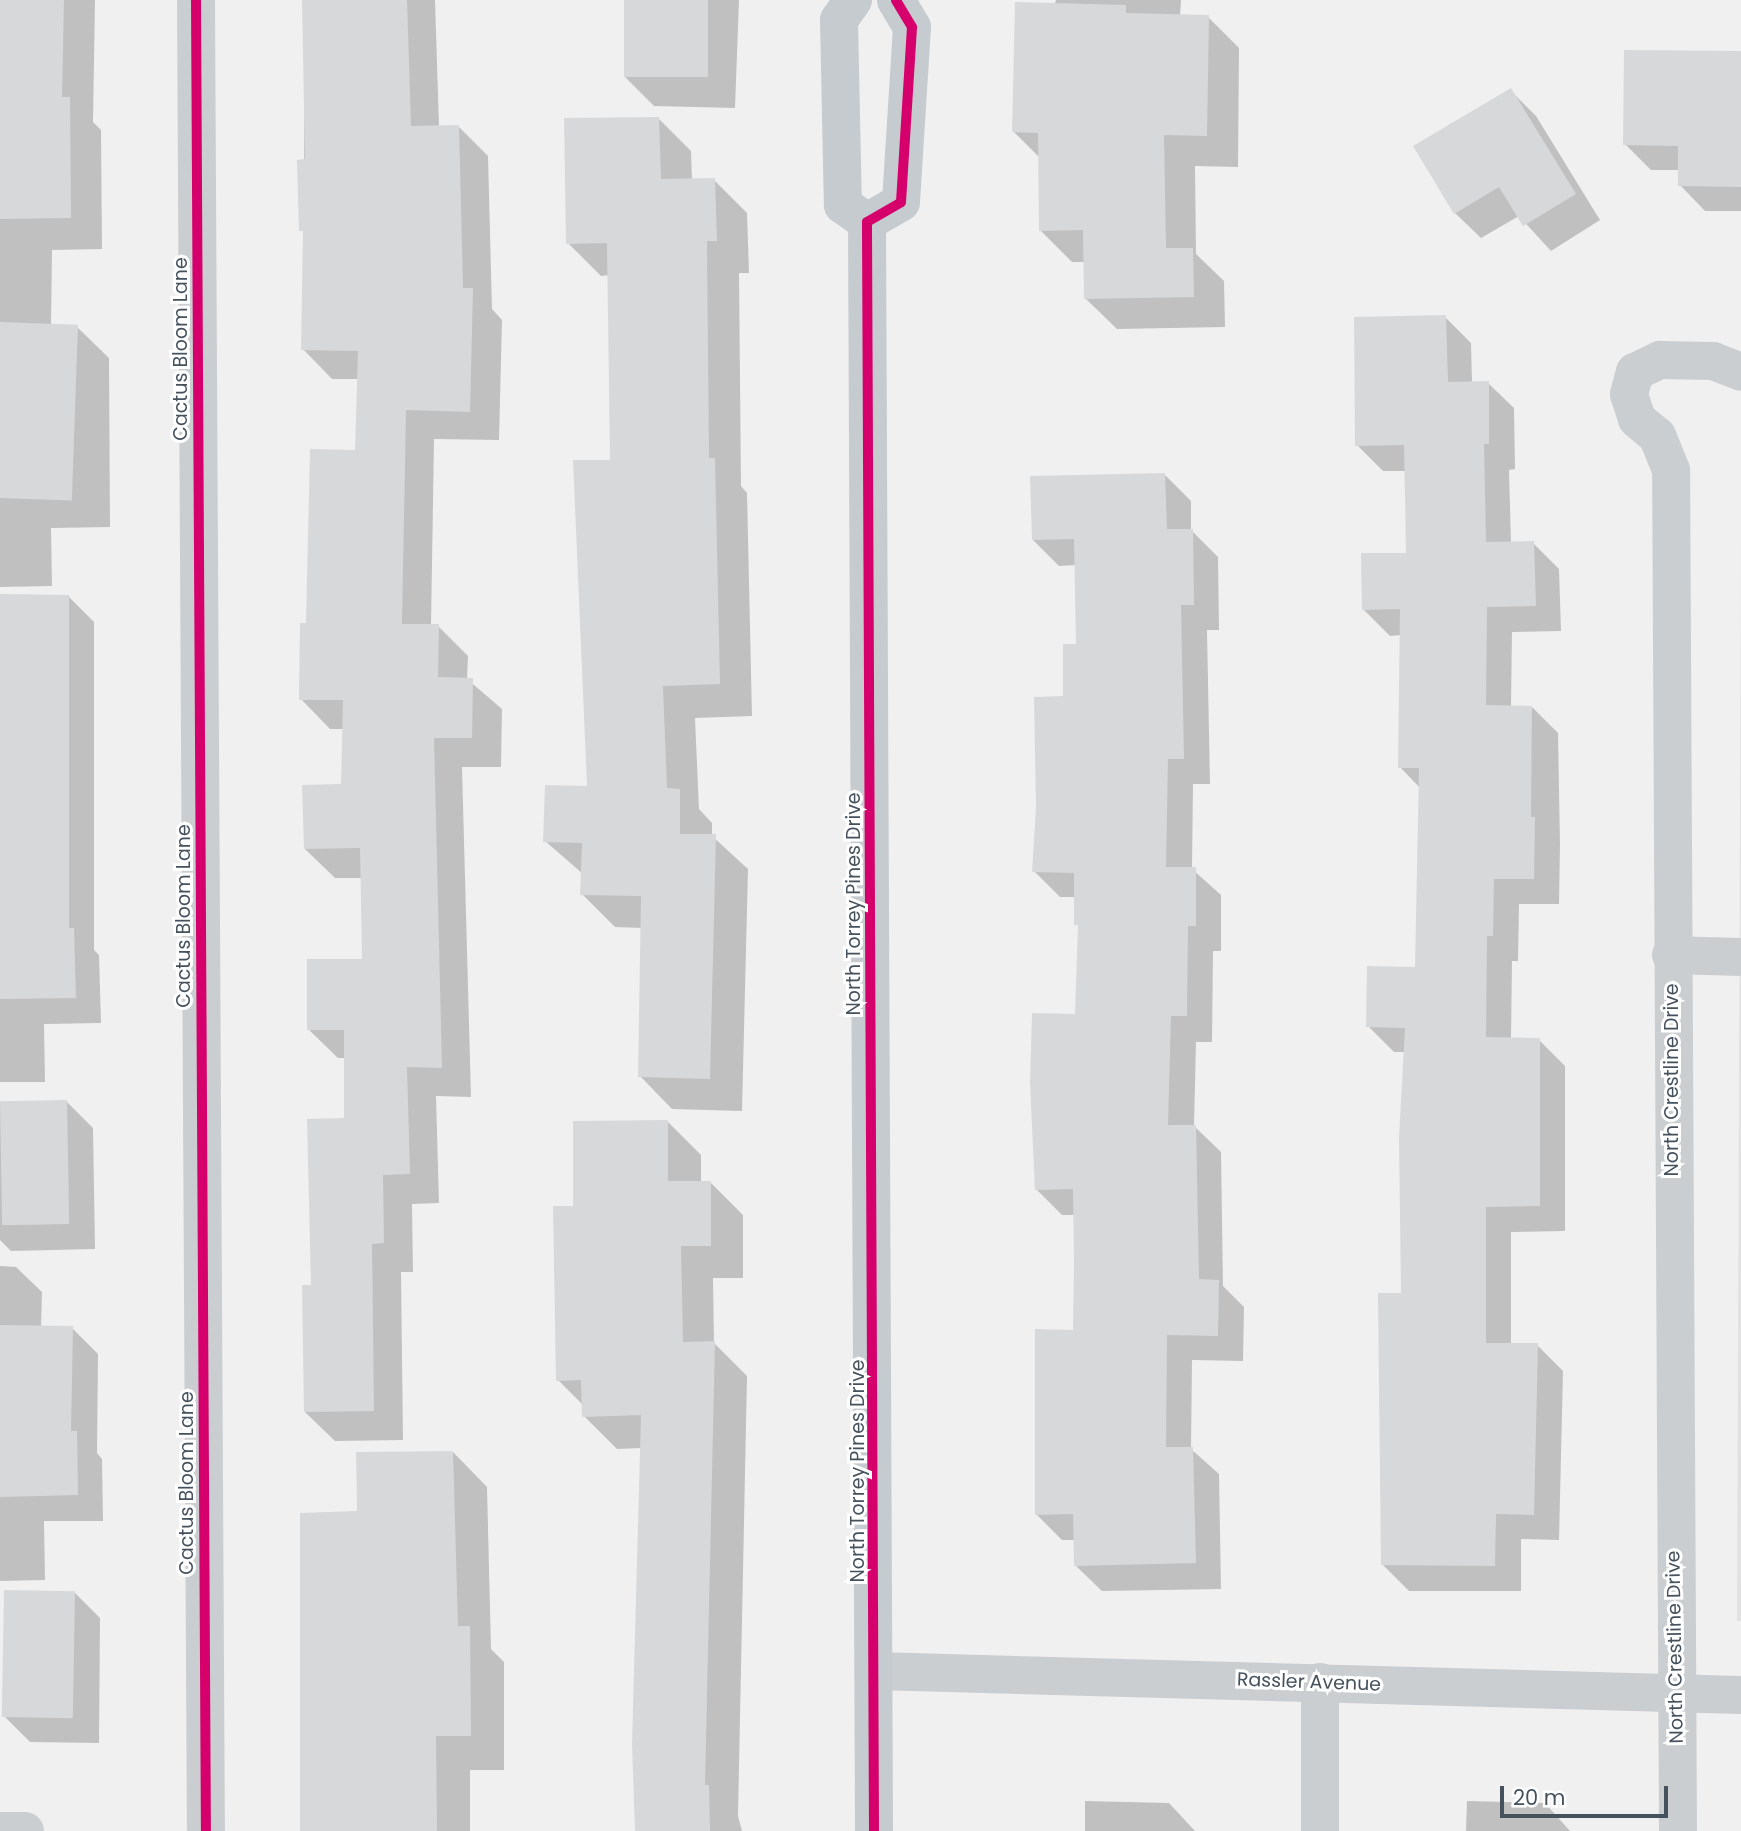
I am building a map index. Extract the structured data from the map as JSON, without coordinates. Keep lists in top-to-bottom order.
{
  "streets": {
    "main road": ["North Torrey Pines Drive"],
    "street": ["Cactus Bloom Lane", "North Crestline Drive", "Rassler Avenue"]
  },
  "crossings": [
    ["North Torrey Pines Drive", "Rassler Avenue"],
    ["North Crestline Drive", "Rassler Avenue"]
  ],
  "scale_bar": "20 m"
}
